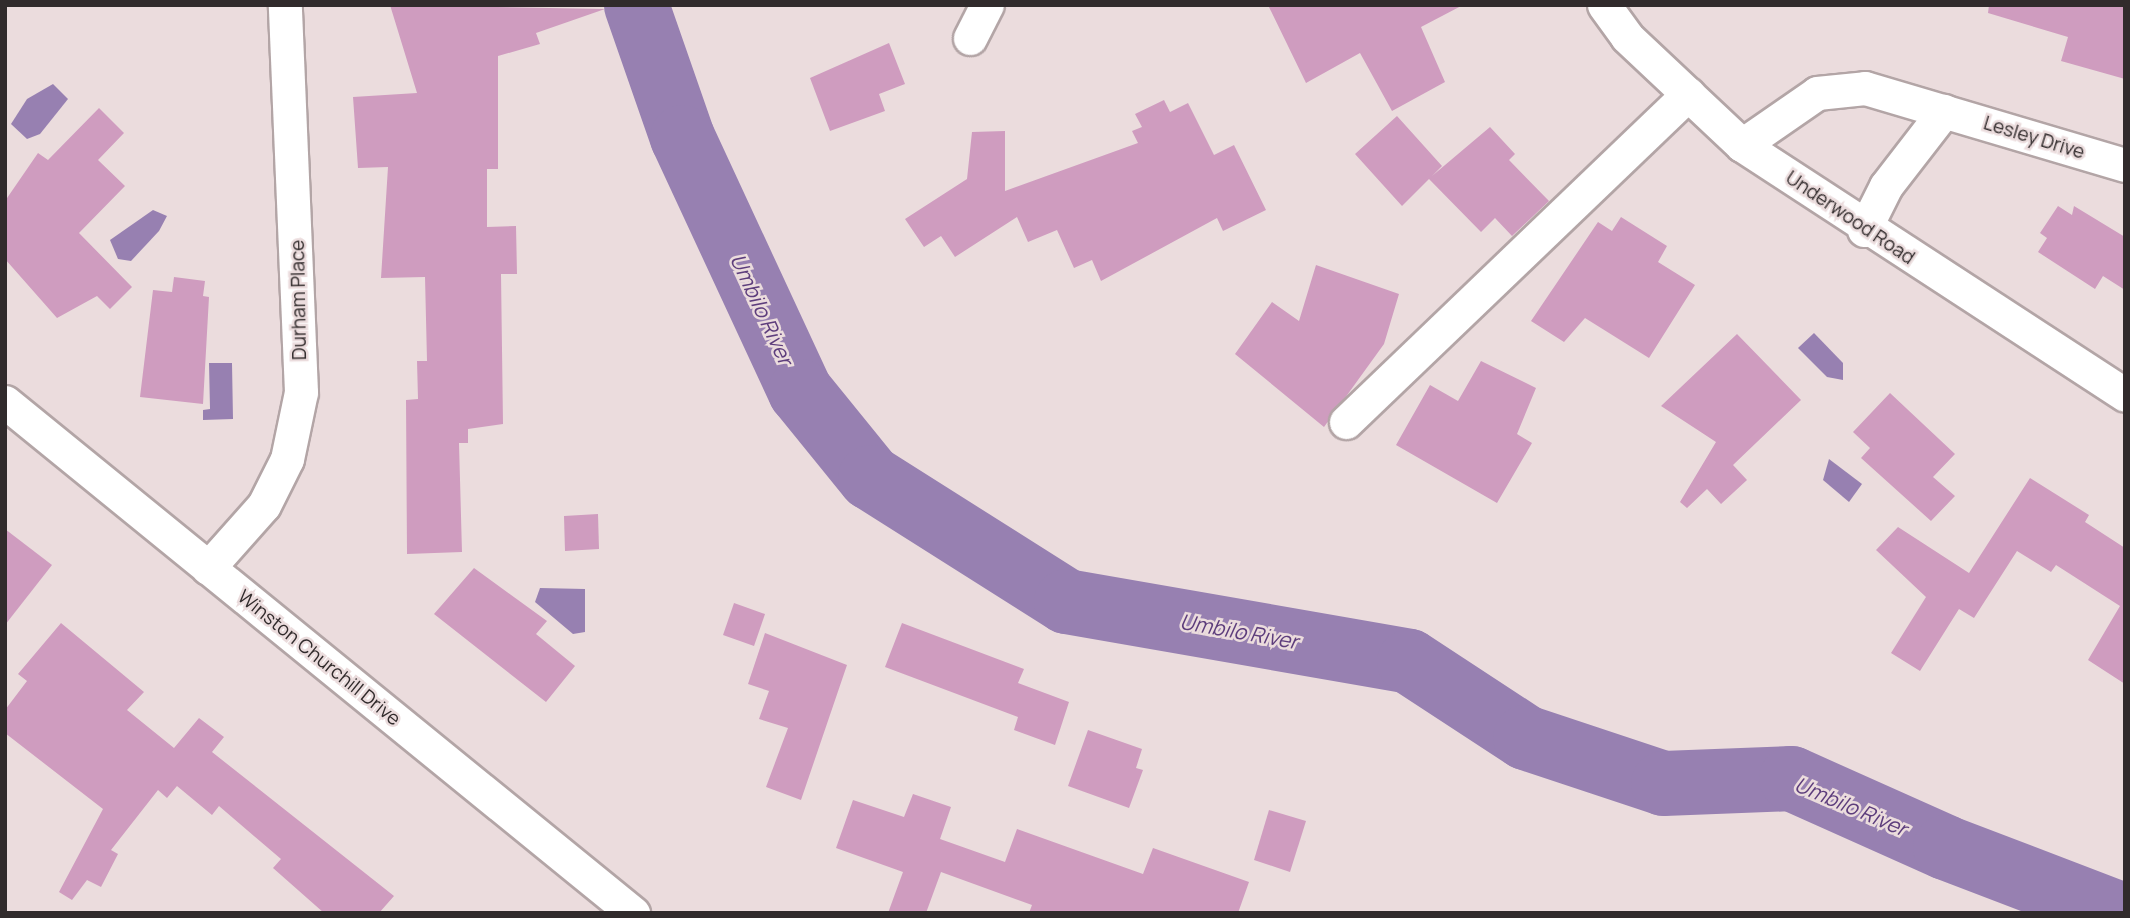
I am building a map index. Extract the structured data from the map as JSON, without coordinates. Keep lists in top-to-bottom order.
{
  "streets": {
    "street": [
      "Lesley Drive",
      "Underwood Road",
      "Durham Place",
      "Winston Churchill Drive"
    ]
  },
  "crossings": [
    ["Lesley Drive", "Underwood Road"],
    ["Durham Place", "Winston Churchill Drive"]
  ],
  "water": ["Umbilo River"]
}
